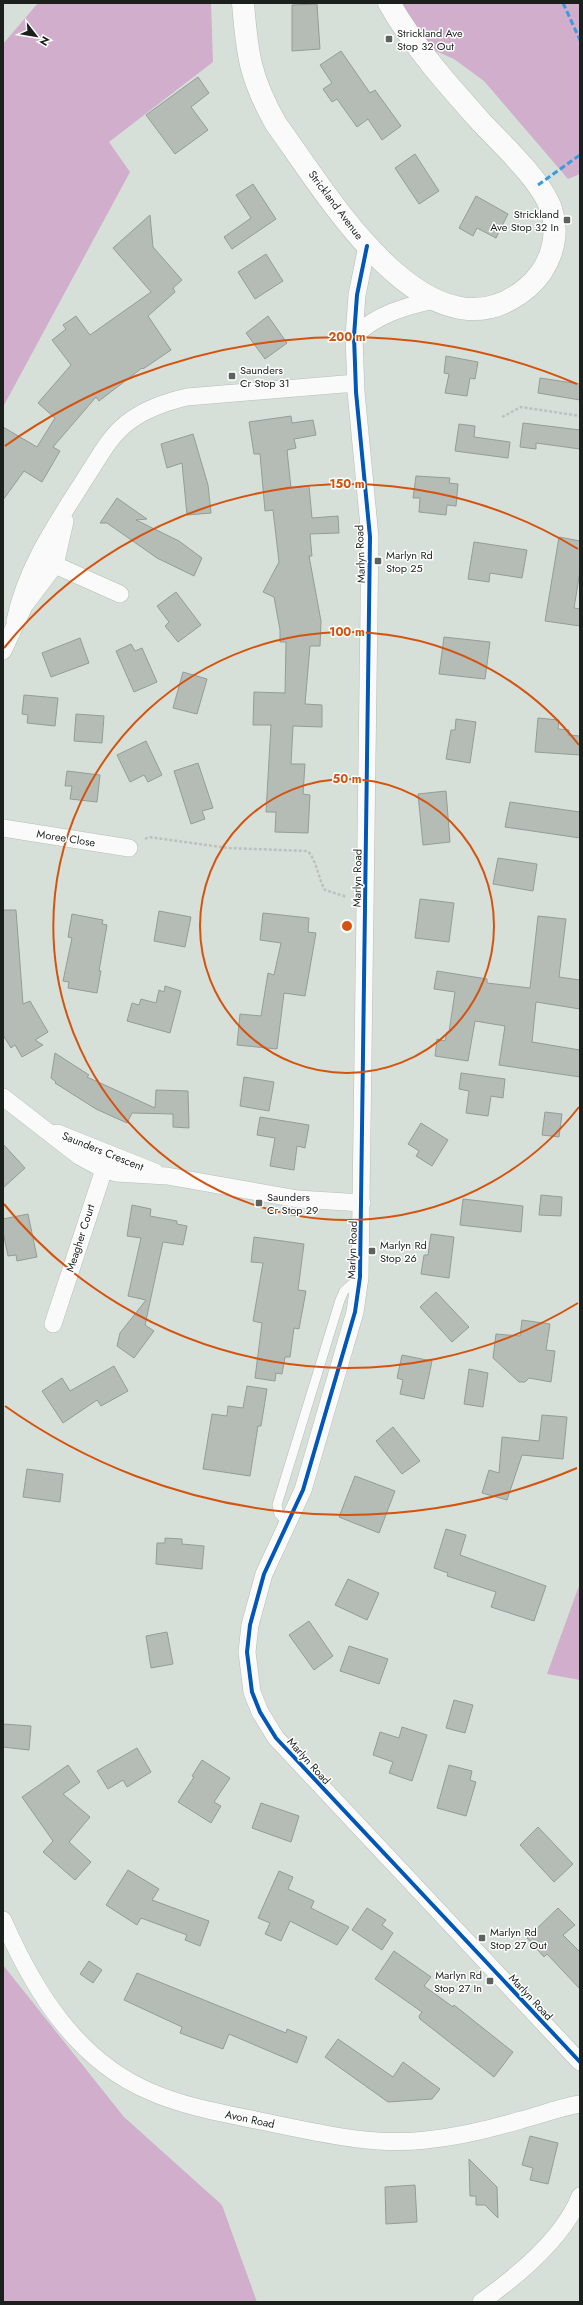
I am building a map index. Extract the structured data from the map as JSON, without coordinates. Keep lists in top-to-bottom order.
{
  "streets": {
    "street": [
      "Strickland Avenue",
      "Marlyn Road",
      "Moree Close",
      "Saunders Crescent",
      "Meagher Court",
      "Avon Road"
    ]
  },
  "crossings": [
    ["Strickland Avenue", "Marlyn Road"],
    ["Marlyn Road", "Saunders Crescent"],
    ["Saunders Crescent", "Meagher Court"]
  ],
  "places": {
    "transit": [
      "Strickland Ave Stop 32 Out",
      "Strickland Ave Stop 32 In",
      "Saunders Cr Stop 31",
      "Marlyn Rd Stop 25",
      "Saunders Cr Stop 29",
      "Marlyn Rd Stop 26",
      "Marlyn Rd Stop 27 Out",
      "Marlyn Rd Stop 27 In"
    ]
  },
  "north": "bottom right",
  "rings": [
    "200 m",
    "150 m",
    "100 m",
    "50 m"
  ]
}
